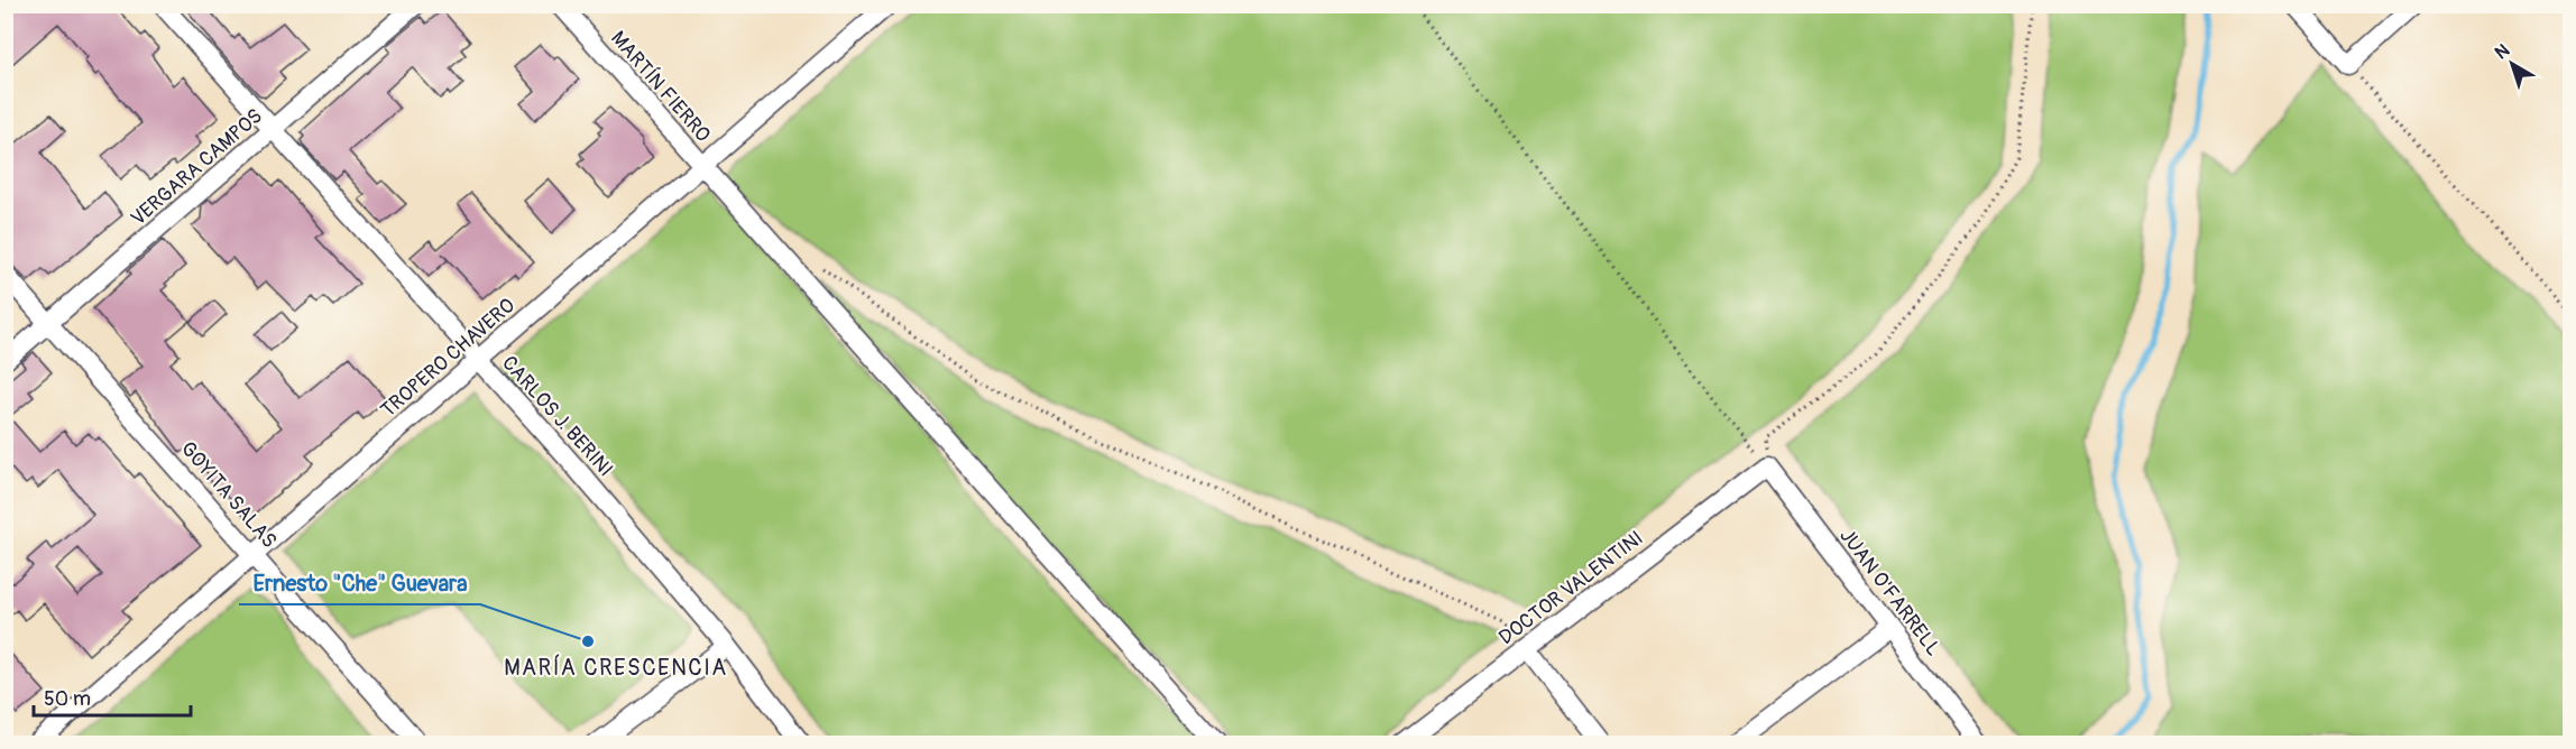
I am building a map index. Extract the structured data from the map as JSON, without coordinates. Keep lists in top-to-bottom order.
{
  "streets": {
    "street": [
      "MARTÍN FIERRO",
      "VERGARA CAMPOS",
      "TROPERO CHAVERO",
      "CARLOS J. BERINI",
      "GOYITA SALAS",
      "DOCTOR VALENTINI",
      "JUAN O'FARRELL"
    ]
  },
  "crossings": [
    ["MARTÍN FIERRO", "TROPERO CHAVERO"],
    ["VERGARA CAMPOS", "CARLOS J. BERINI"],
    ["VERGARA CAMPOS", "GOYITA SALAS"],
    ["TROPERO CHAVERO", "CARLOS J. BERINI"],
    ["TROPERO CHAVERO", "GOYITA SALAS"],
    ["DOCTOR VALENTINI", "JUAN O'FARRELL"]
  ],
  "districts": ["MARÍA CRESCENCIA"],
  "places": ["Ernesto \"Che\" Guevara"],
  "scale_bar": "50 m",
  "north": "top left"
}
